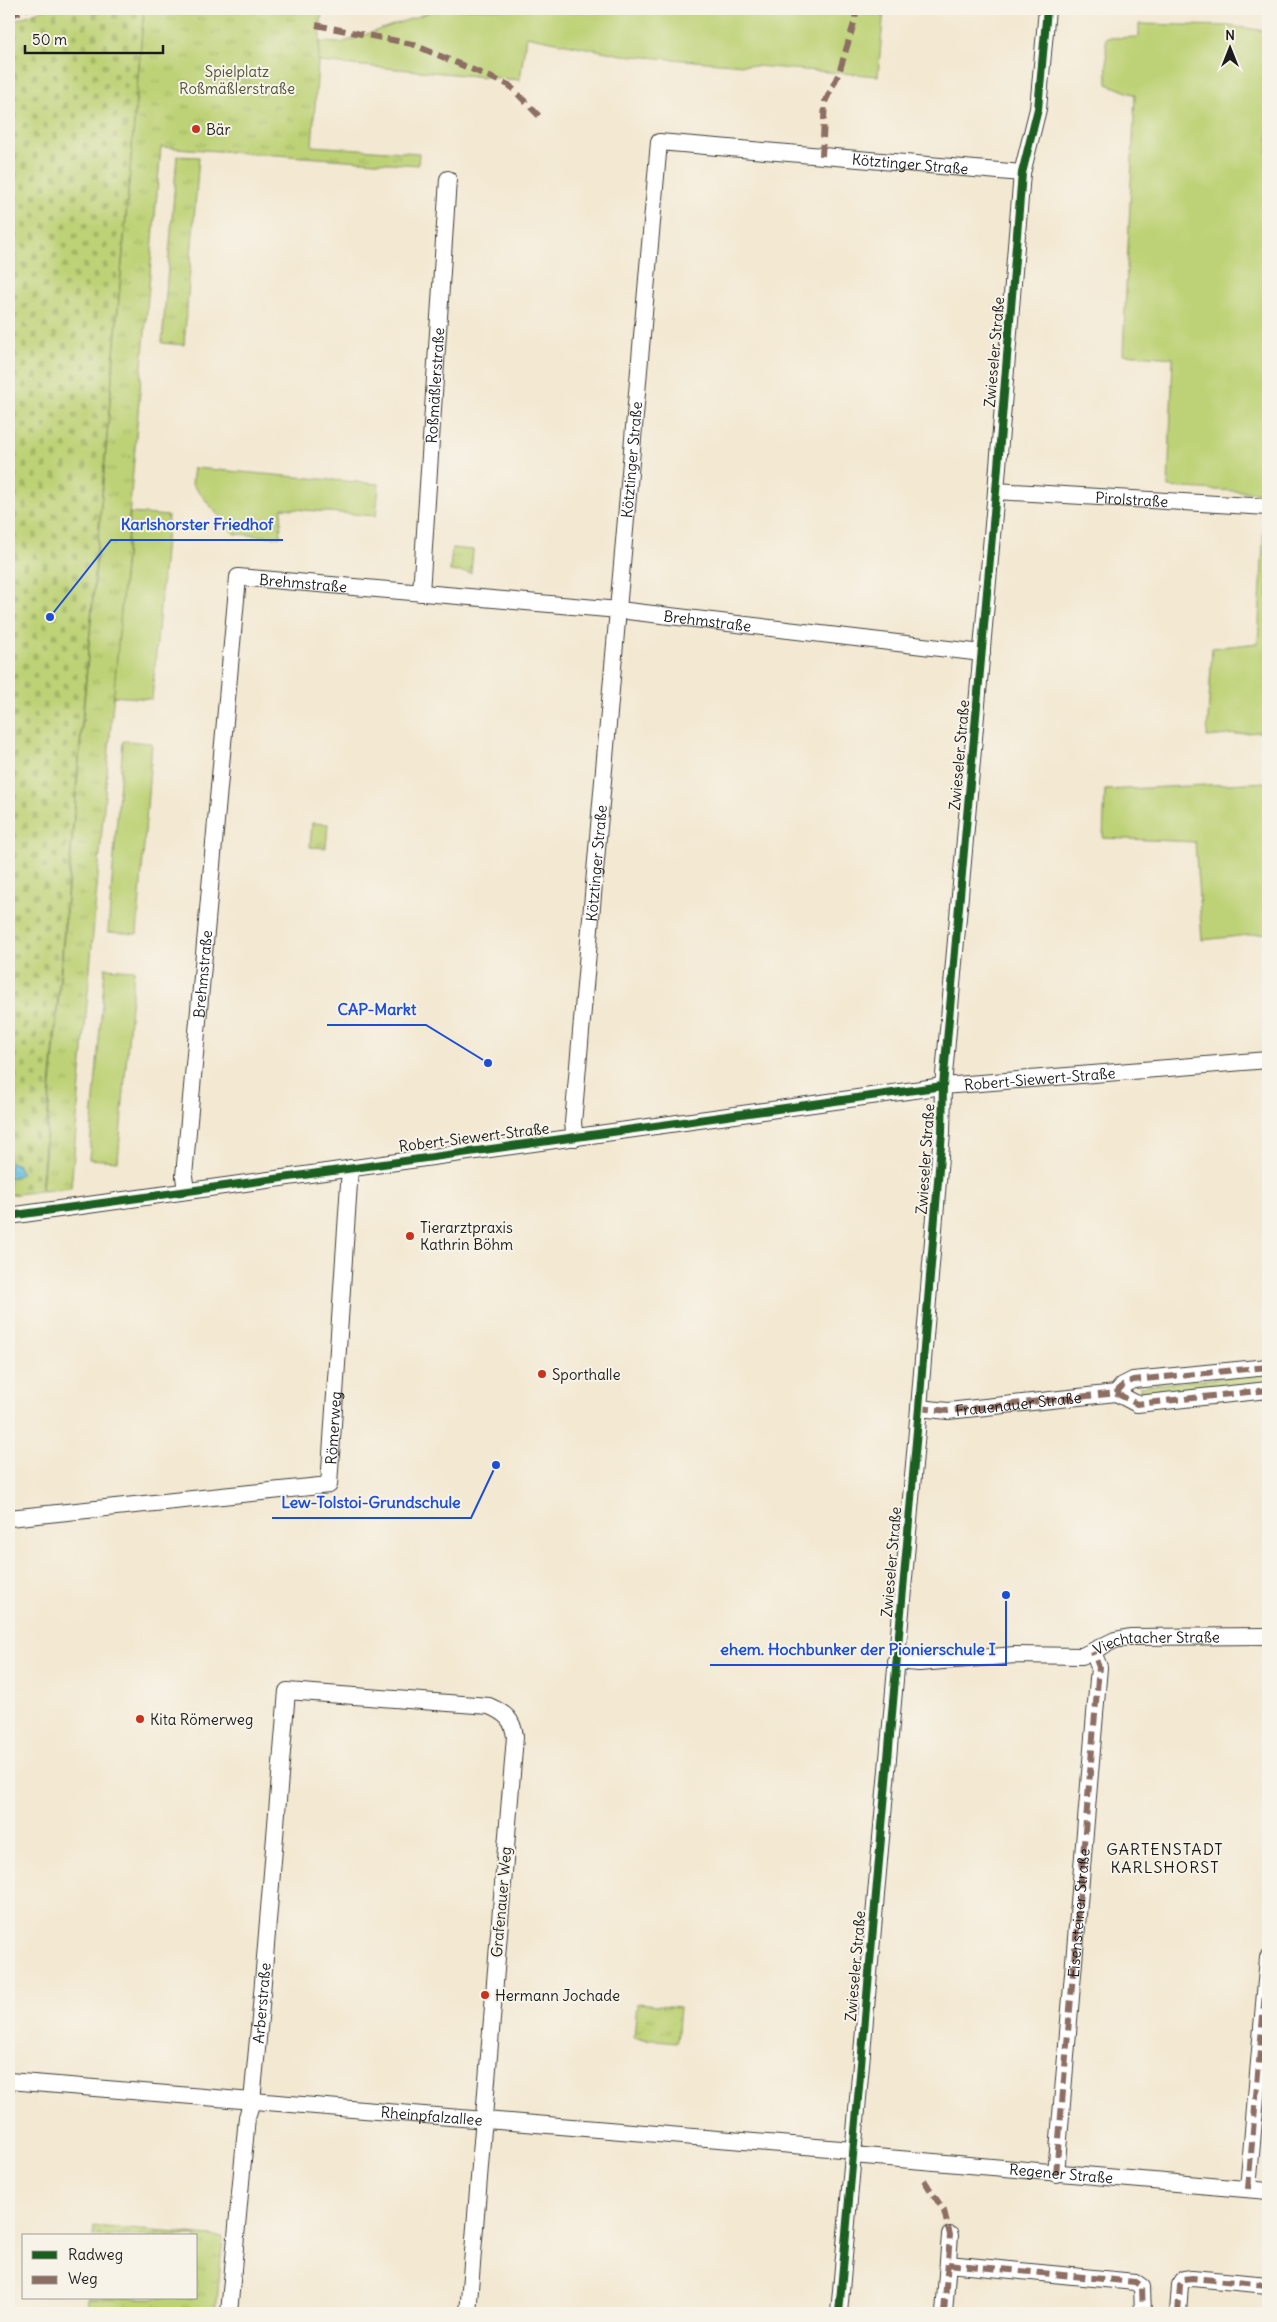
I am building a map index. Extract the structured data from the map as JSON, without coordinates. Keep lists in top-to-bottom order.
{
  "streets": {
    "street": [
      "Kötztinger Straße",
      "Zwieseler Straße",
      "Roßmäßlerstraße",
      "Pirolstraße",
      "Brehmstraße",
      "Robert-Siewert-Straße",
      "Frauenauer Straße",
      "Römerweg",
      "Viechtacher Straße",
      "Grafenauer Weg",
      "Eisensteiner Straße",
      "Arberstraße",
      "Rheinpfalzallee",
      "Regener Straße"
    ]
  },
  "crossings": [
    ["Kötztinger Straße", "Zwieseler Straße"],
    ["Kötztinger Straße", "Brehmstraße"],
    ["Kötztinger Straße", "Robert-Siewert-Straße"],
    ["Zwieseler Straße", "Pirolstraße"],
    ["Zwieseler Straße", "Brehmstraße"],
    ["Zwieseler Straße", "Robert-Siewert-Straße"],
    ["Zwieseler Straße", "Frauenauer Straße"],
    ["Zwieseler Straße", "Viechtacher Straße"],
    ["Zwieseler Straße", "Rheinpfalzallee"],
    ["Zwieseler Straße", "Regener Straße"],
    ["Roßmäßlerstraße", "Brehmstraße"],
    ["Brehmstraße", "Robert-Siewert-Straße"],
    ["Robert-Siewert-Straße", "Römerweg"],
    ["Viechtacher Straße", "Eisensteiner Straße"],
    ["Grafenauer Weg", "Arberstraße"],
    ["Grafenauer Weg", "Rheinpfalzallee"],
    ["Eisensteiner Straße", "Regener Straße"],
    ["Arberstraße", "Rheinpfalzallee"],
    ["Rheinpfalzallee", "Regener Straße"]
  ],
  "districts": ["GARTENSTADT KARLSHORST"],
  "parks": ["Spielplatz Roßmäßlerstraße"],
  "places": [
    "Bär",
    "Karlshorster Friedhof",
    "CAP-Markt",
    "Tierarztpraxis Kathrin Böhm",
    "Sporthalle",
    "Lew-Tolstoi-Grundschule",
    "ehem. Hochbunker der Pionierschule I",
    "Kita Römerweg",
    "Hermann Jochade"
  ],
  "legend": ["Radweg", "Weg"],
  "scale_bar": "50 m",
  "north": "top"
}
